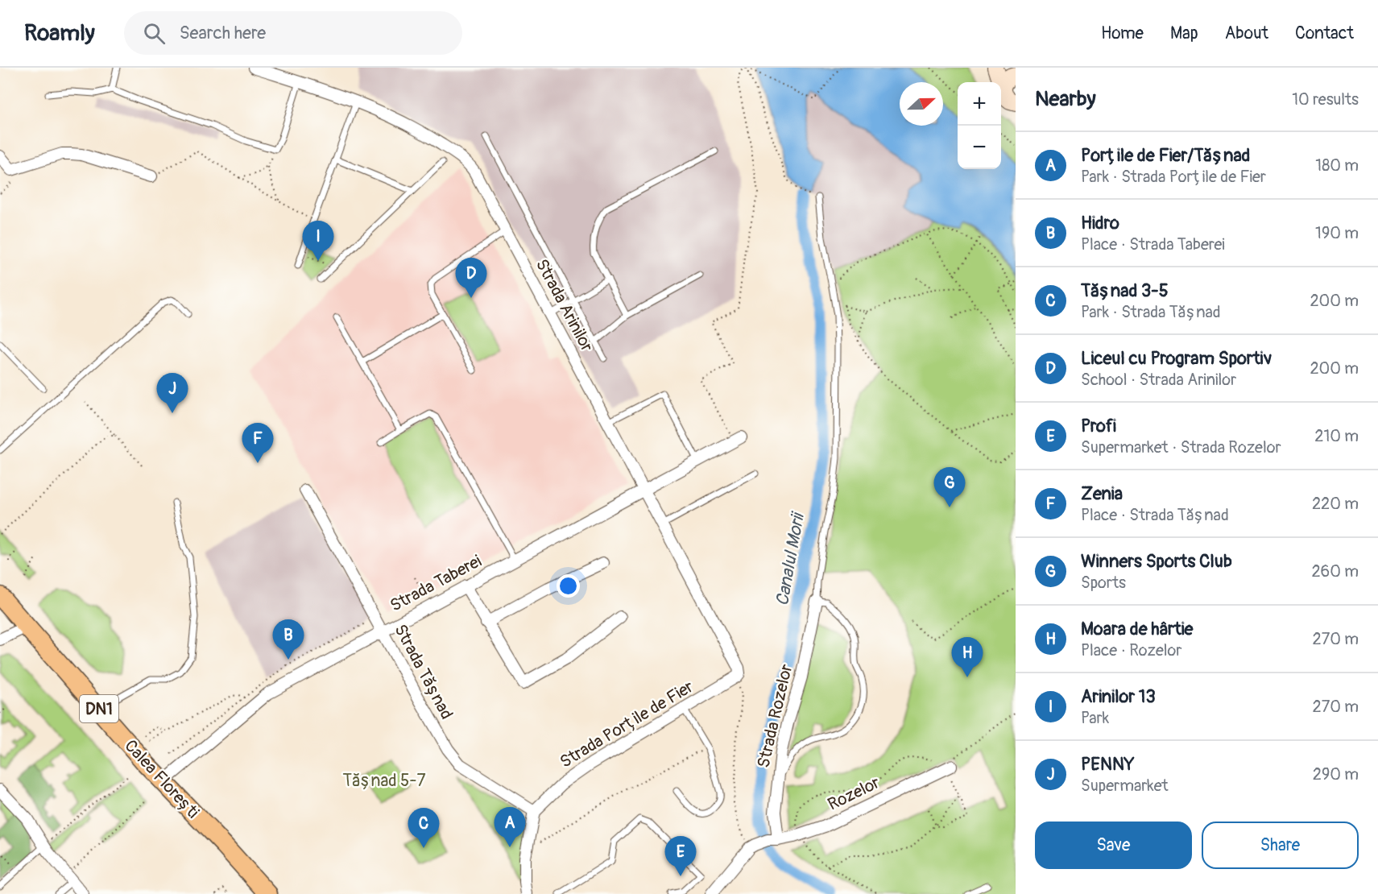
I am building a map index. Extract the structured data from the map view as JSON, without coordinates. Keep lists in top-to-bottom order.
{
  "streets": {
    "main road": ["DN1", "Calea Florești"],
    "street": [
      "Strada Arinilor",
      "Strada Taberei",
      "Strada Tășnad",
      "Strada Rozelor",
      "Strada Porțile de Fier",
      "Rozelor"
    ]
  },
  "crossings": [
    ["Strada Arinilor", "Strada Taberei"],
    ["Strada Arinilor", "Strada Porțile de Fier"],
    ["Strada Taberei", "Strada Tășnad"],
    ["Strada Taberei", "Calea Florești"],
    ["Strada Tășnad", "Strada Porțile de Fier"],
    ["Strada Rozelor", "Rozelor"]
  ],
  "water": ["Canalul Morii"],
  "parks": ["Tășnad 5-7"],
  "north": "right",
  "page": {
    "header": "Roamly",
    "search": "Search here",
    "nav": [
      "Home",
      "Map",
      "About",
      "Contact"
    ],
    "heading": ["Nearby", "10 results"],
    "map_buttons": ["+", "−"],
    "list": [
      {
        "mark": "A",
        "name": "Porțile de Fier/Tășnad",
        "note": "Park · Strada Porțile de Fier",
        "value": "180 m"
      },
      {
        "mark": "B",
        "name": "Hidro",
        "note": "Place · Strada Taberei",
        "value": "190 m"
      },
      {
        "mark": "C",
        "name": "Tășnad 3-5",
        "note": "Park · Strada Tășnad",
        "value": "200 m"
      },
      {
        "mark": "D",
        "name": "Liceul cu Program Sportiv",
        "note": "School · Strada Arinilor",
        "value": "200 m"
      },
      {
        "mark": "E",
        "name": "Profi",
        "note": "Supermarket · Strada Rozelor",
        "value": "210 m"
      },
      {
        "mark": "F",
        "name": "Zenia",
        "note": "Place · Strada Tășnad",
        "value": "220 m"
      },
      {
        "mark": "G",
        "name": "Winners Sports Club",
        "note": "Sports",
        "value": "260 m"
      },
      {
        "mark": "H",
        "name": "Moara de hârtie",
        "note": "Place · Rozelor",
        "value": "270 m"
      },
      {
        "mark": "I",
        "name": "Arinilor 13",
        "note": "Park",
        "value": "270 m"
      },
      {
        "mark": "J",
        "name": "PENNY",
        "note": "Supermarket",
        "value": "290 m"
      }
    ],
    "pins": [
      "I",
      "D",
      "J",
      "F",
      "G",
      "B",
      "H",
      "A",
      "C",
      "E"
    ],
    "buttons": ["Save", "Share"]
  }
}
